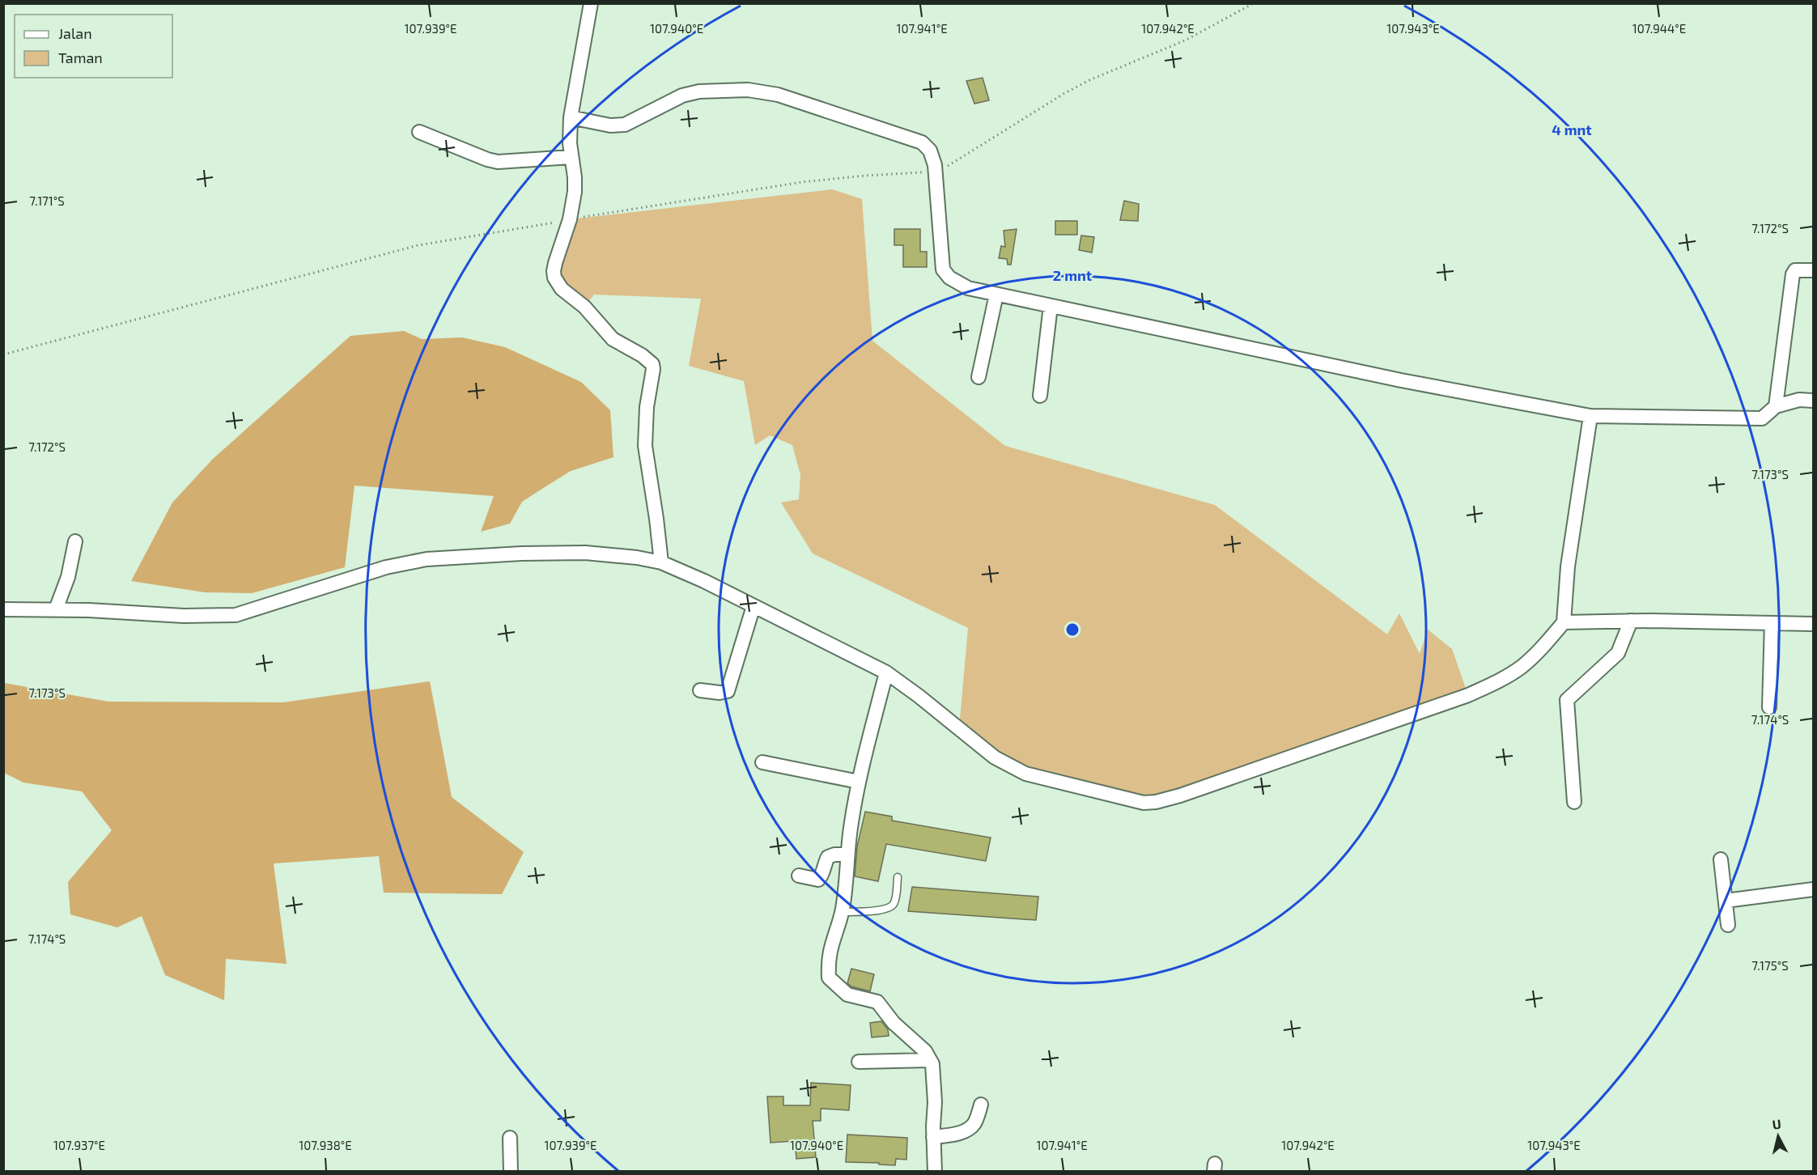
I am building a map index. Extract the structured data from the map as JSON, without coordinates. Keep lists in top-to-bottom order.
{
  "legend": ["Jalan", "Taman"],
  "north": "top",
  "coordinates": [
    "107.939°E",
    "107.940°E",
    "107.941°E",
    "107.942°E",
    "107.943°E",
    "107.944°E",
    "7.171°S",
    "7.172°S",
    "7.173°S",
    "7.174°S",
    "7.175°S",
    "107.937°E",
    "107.938°E"
  ],
  "rings": ["4 mnt", "2 mnt"]
}
